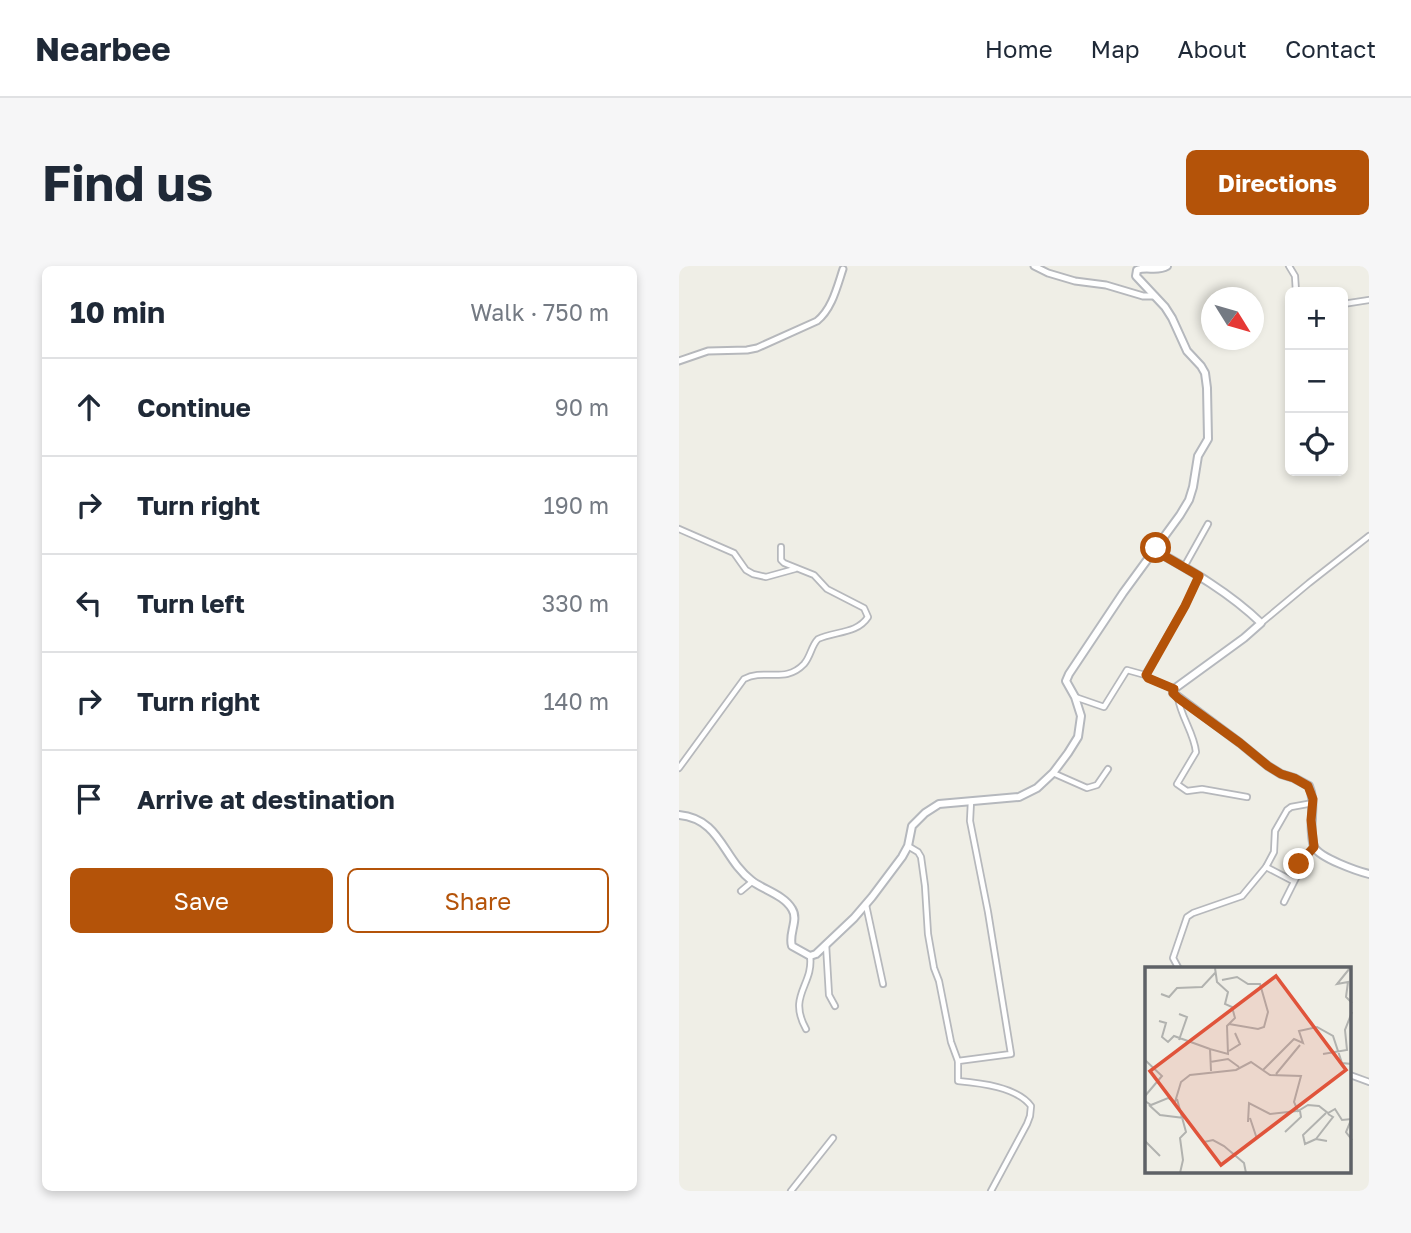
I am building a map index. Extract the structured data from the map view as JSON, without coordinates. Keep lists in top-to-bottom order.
{
  "north": "bottom right",
  "page": {
    "header": "Nearbee",
    "nav": [
      "Home",
      "Map",
      "About",
      "Contact"
    ],
    "buttons": [
      "Directions",
      ["Save", "Share"]
    ],
    "title": "Find us",
    "heading": ["10 min", "Walk · 750 m"],
    "map_buttons": ["+", "−"],
    "list": [
      ["Continue", "90 m"],
      ["Turn right", "190 m"],
      ["Turn left", "330 m"],
      ["Turn right", "140 m"],
      "Arrive at destination"
    ]
  }
}
